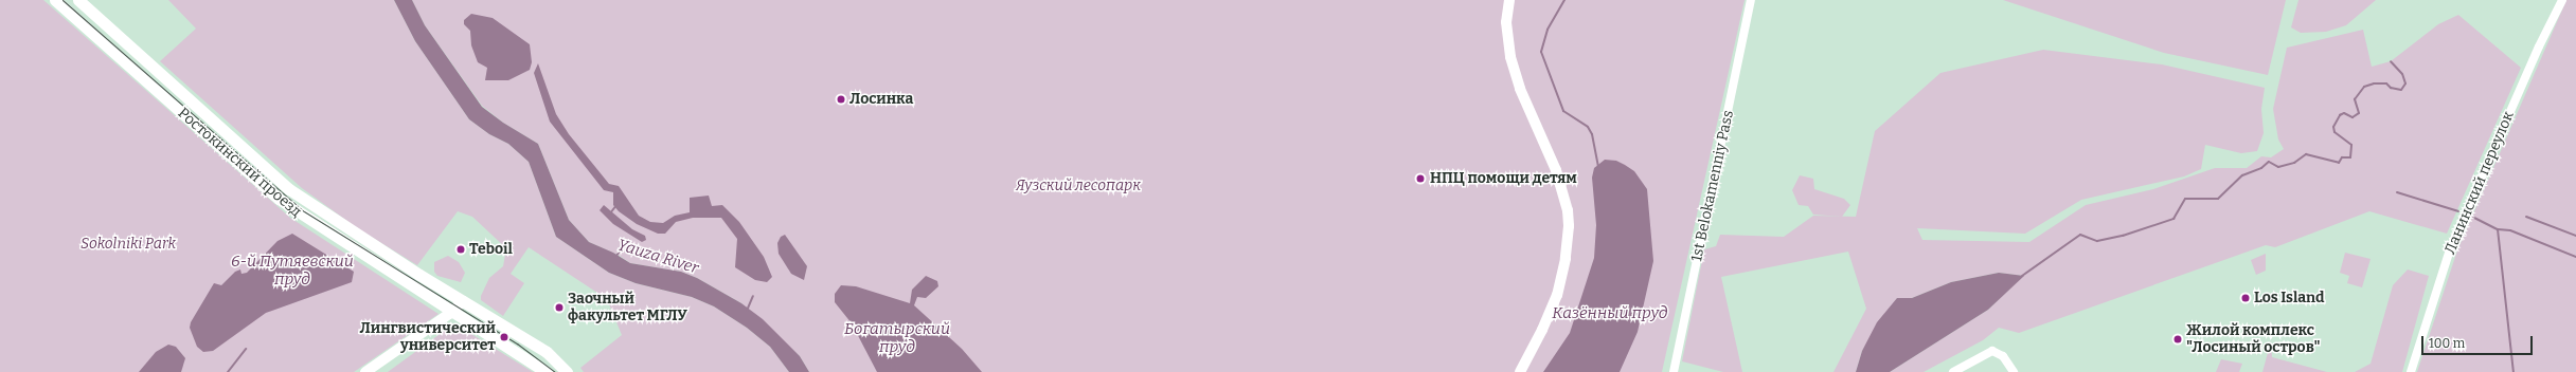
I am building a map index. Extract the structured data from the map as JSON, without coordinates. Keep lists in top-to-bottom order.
{
  "streets": {
    "main road": ["Ростокинский проезд"],
    "street": ["Ланинский переулок", "1st Belokamenniy Pass"]
  },
  "water": [
    "Yauza River",
    "6-й Путяевский пруд",
    "Казённый пруд",
    "Богатырский пруд"
  ],
  "parks": ["Яузский лесопарк", "Sokolniki Park"],
  "places": [
    "Лосинка",
    "НПЦ помощи детям",
    "Teboil",
    "Los Island",
    "Заочный факультет МГЛУ",
    "Лингвистический университет",
    "Жилой комплекс \"Лосиный остров\""
  ],
  "scale_bar": "100 m"
}
